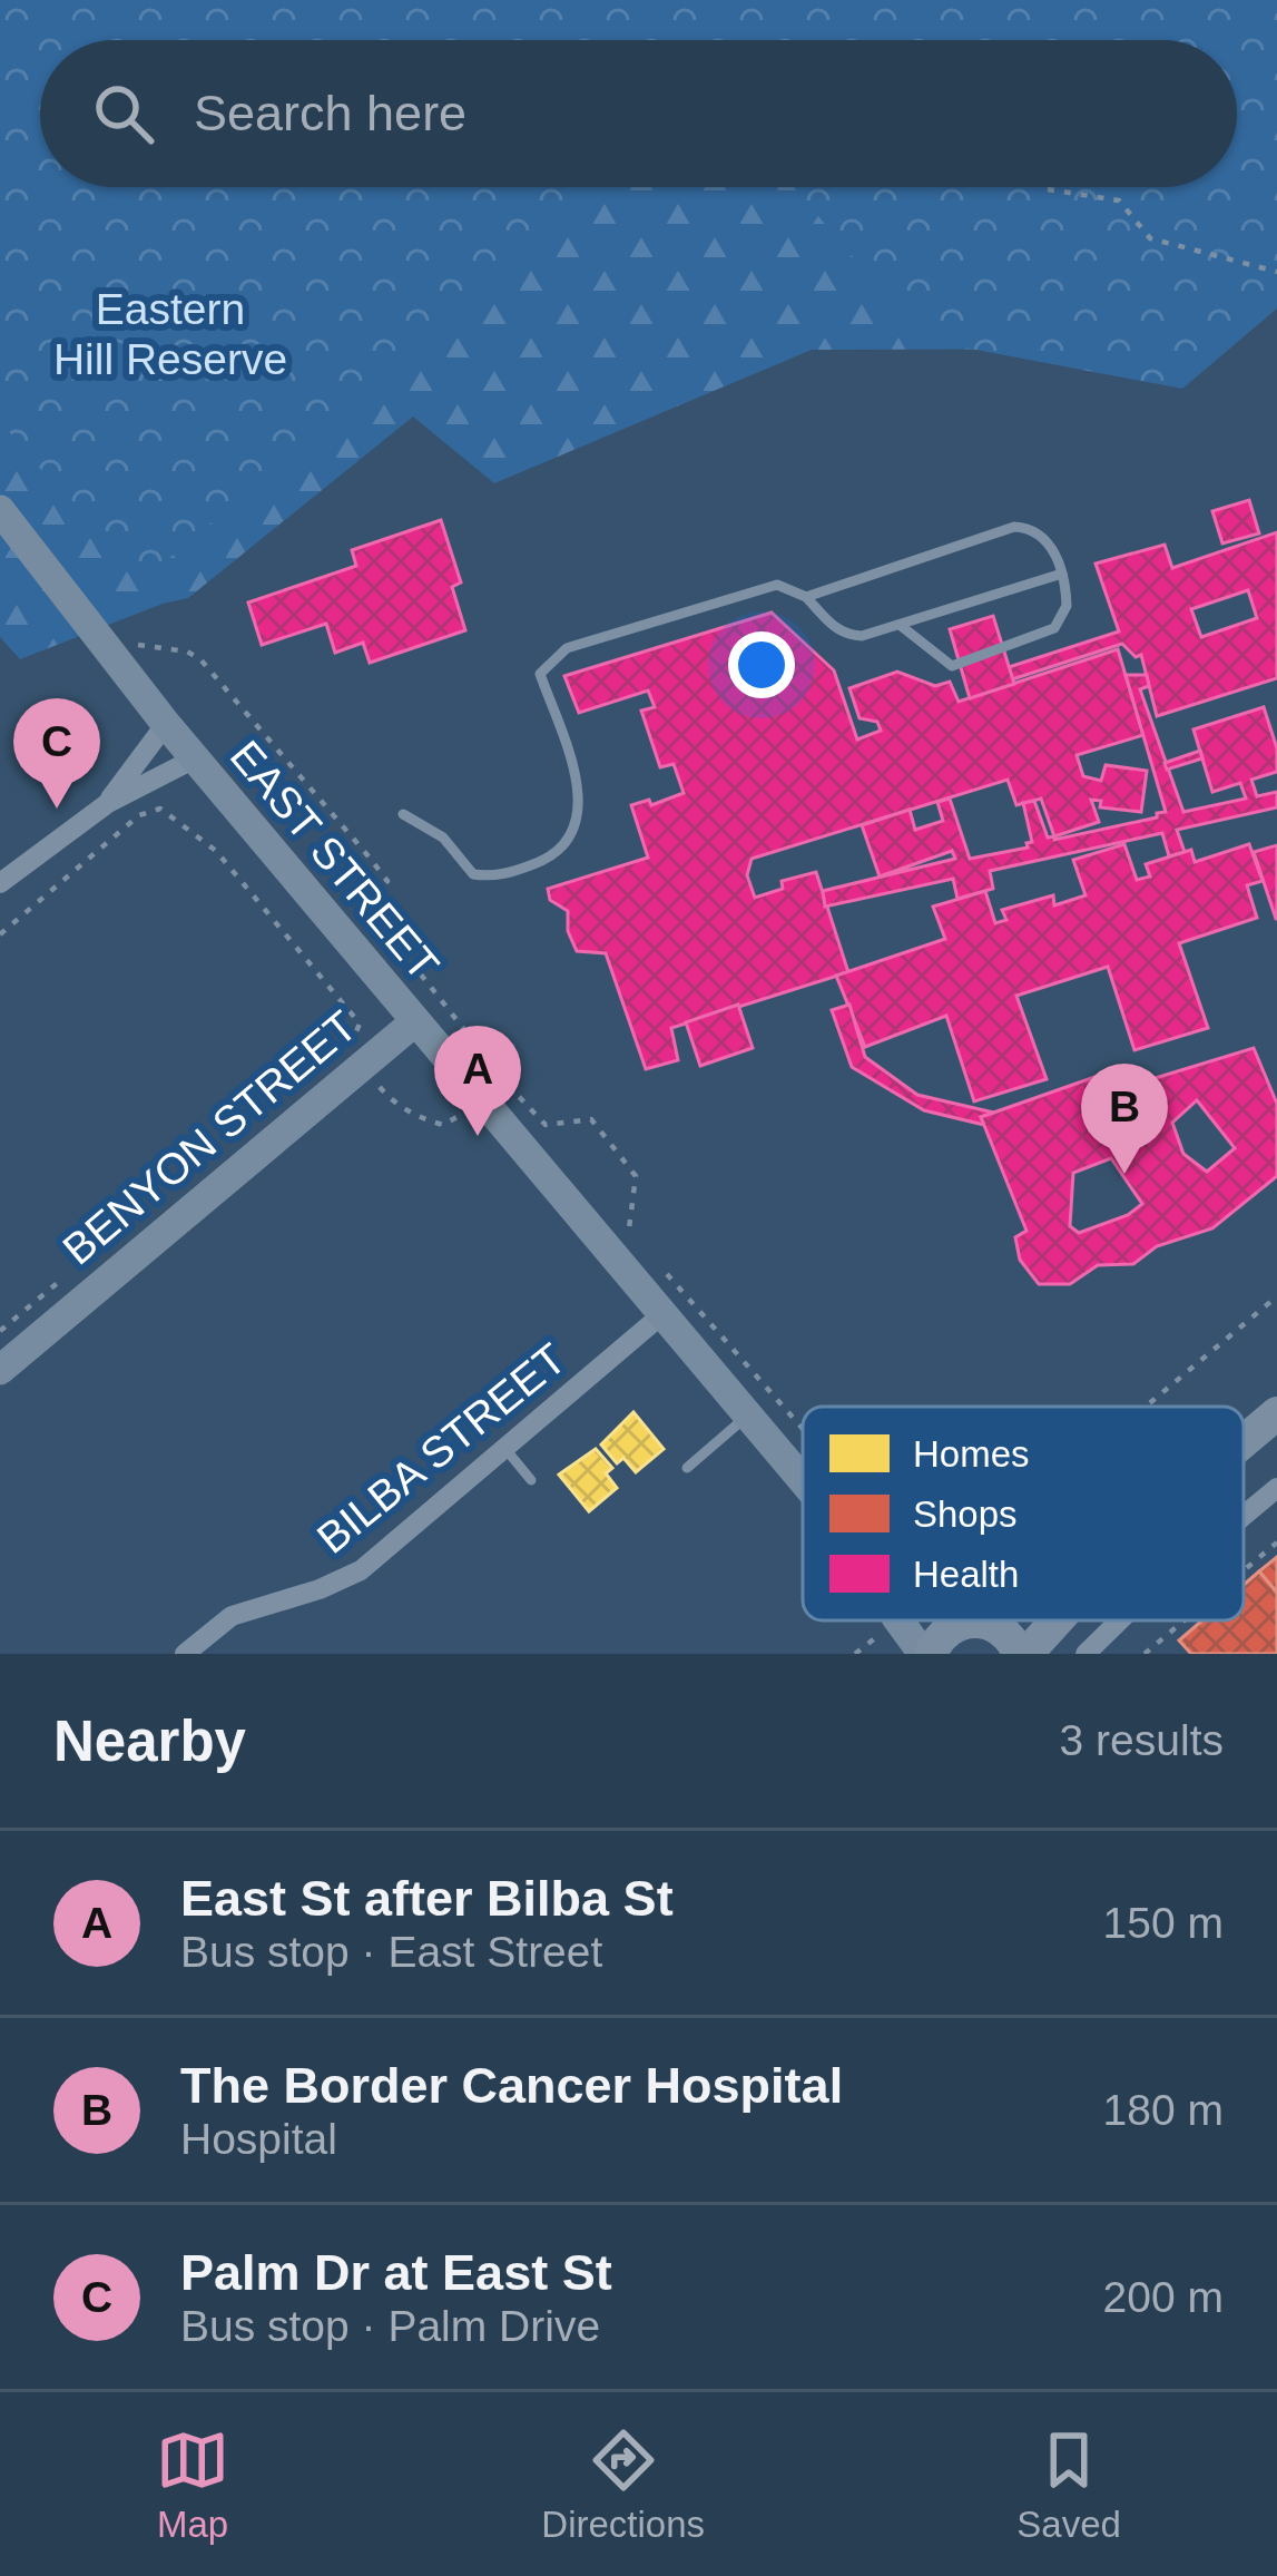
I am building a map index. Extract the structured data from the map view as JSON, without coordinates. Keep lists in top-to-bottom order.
{
  "streets": {
    "main road": ["EAST STREET", "BENYON STREET"],
    "street": ["BILBA STREET"]
  },
  "crossings": [
    ["EAST STREET", "BENYON STREET"],
    ["EAST STREET", "BILBA STREET"]
  ],
  "parks": ["Eastern Hill Reserve"],
  "legend": ["Homes", "Shops", "Health"],
  "page": {
    "search": "Search here",
    "pins": ["C", "A", "B"],
    "heading": ["Nearby", "3 results"],
    "list": [
      {
        "mark": "A",
        "name": "East St after Bilba St",
        "note": "Bus stop · East Street",
        "value": "150 m"
      },
      {
        "mark": "B",
        "name": "The Border Cancer Hospital",
        "note": "Hospital",
        "value": "180 m"
      },
      {
        "mark": "C",
        "name": "Palm Dr at East St",
        "note": "Bus stop · Palm Drive",
        "value": "200 m"
      }
    ],
    "nav": ["Map", "Directions", "Saved"]
  }
}
